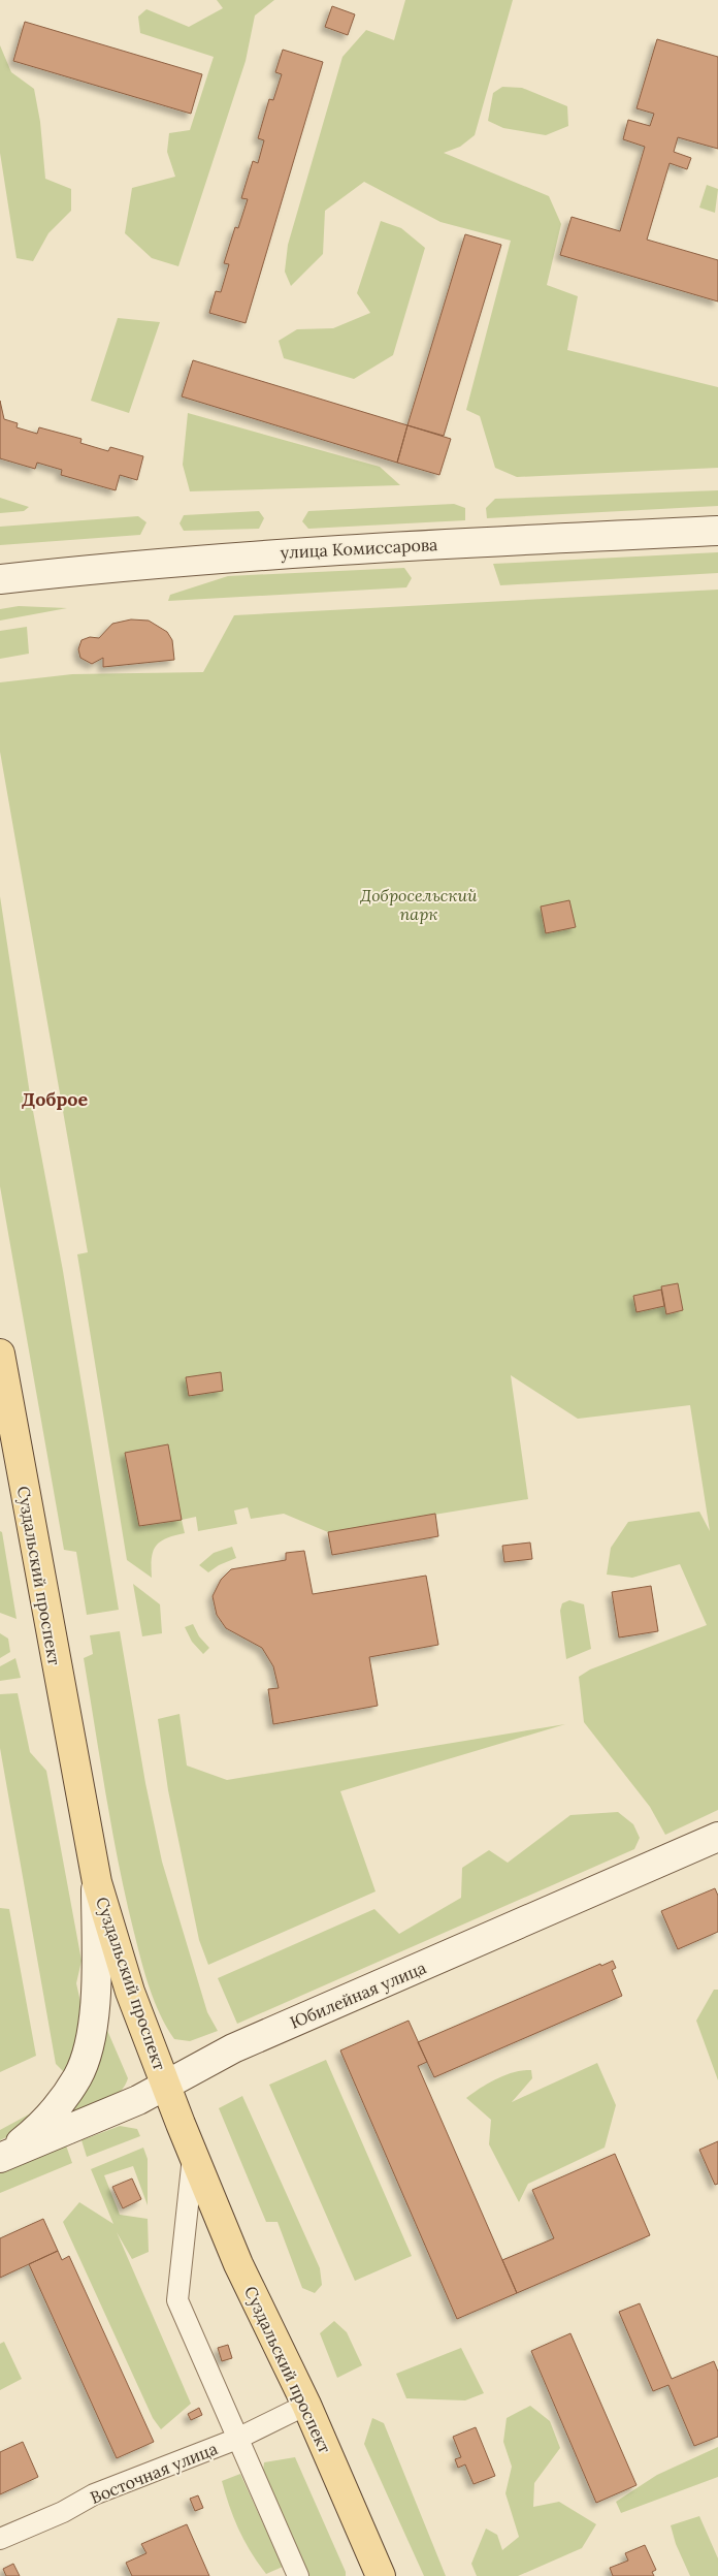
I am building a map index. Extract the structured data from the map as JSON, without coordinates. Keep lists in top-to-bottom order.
{
  "streets": {
    "main road": ["улица Комиссарова", "Суздальский проспект", "Юбилейная улица"],
    "street": ["Восточная улица"]
  },
  "crossings": [
    ["Суздальский проспект", "Юбилейная улица"],
    ["Суздальский проспект", "Восточная улица"]
  ],
  "districts": ["Доброе"],
  "parks": ["Добросельский парк"]
}
